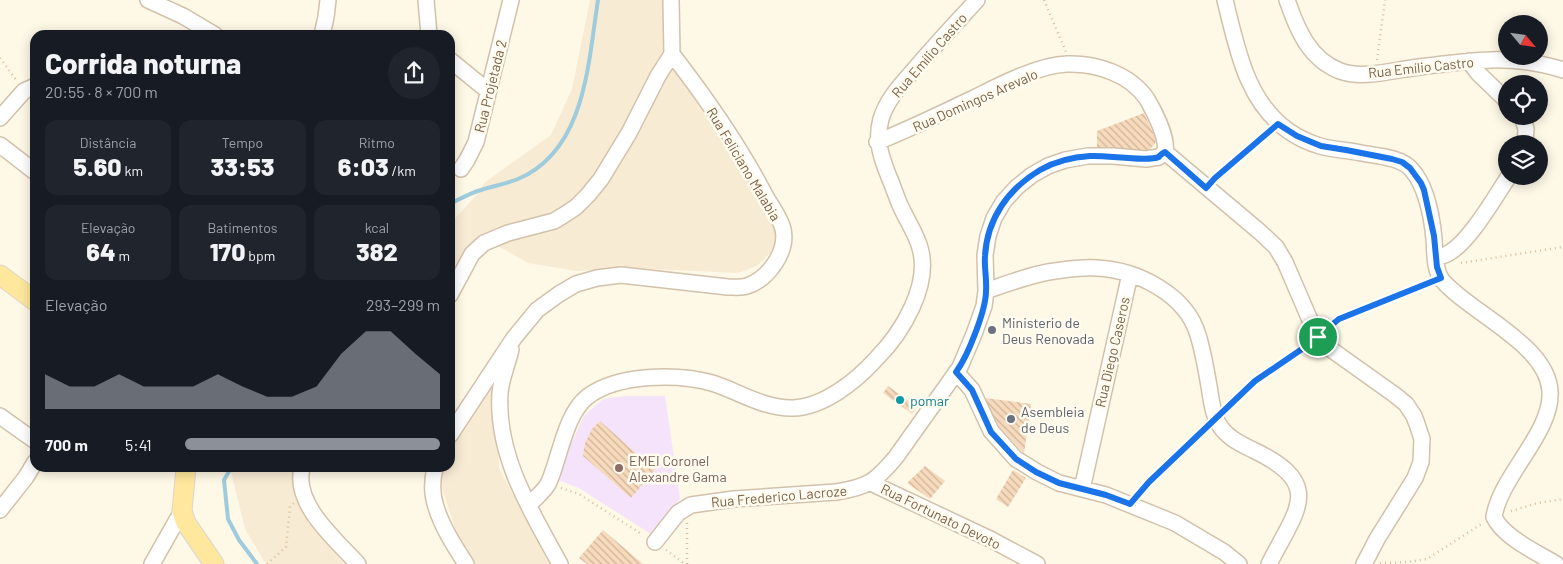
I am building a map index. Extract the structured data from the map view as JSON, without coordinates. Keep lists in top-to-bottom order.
{
  "streets": {
    "street": [
      "Rua Emílio Castro",
      "Rua Projetada 2",
      "Rua Domingos Arevalo",
      "Rua Feliciano Malabia",
      "Rua Diego Caseros",
      "Rua Frederico Lacroze",
      "Rua Fortunato Devoto"
    ]
  },
  "crossings": [
    ["Rua Emílio Castro", "Rua Domingos Arevalo"],
    ["Rua Domingos Arevalo", "Rua Frederico Lacroze"],
    ["Rua Frederico Lacroze", "Rua Fortunato Devoto"]
  ],
  "places": [
    "Ministerio de Deus Renovada",
    "pomar",
    "Asembleia de Deus",
    "EMEI Coronel Alexandre Gama"
  ],
  "north": "bottom right",
  "page": {
    "heading": ["Corrida noturna", "20:55 · 8 × 700 m"],
    "stats": [
      ["Distância", "5.60 km"],
      ["Tempo", "33:53"],
      ["Ritmo", "6:03 /km"],
      ["Elevação", "64 m"],
      ["Batimentos", "170 bpm"],
      ["kcal", "382"]
    ],
    "chart": ["Elevação", "293–299 m"],
    "list": [
      {
        "name": "700 m",
        "note": "5:41"
      }
    ]
  }
}
